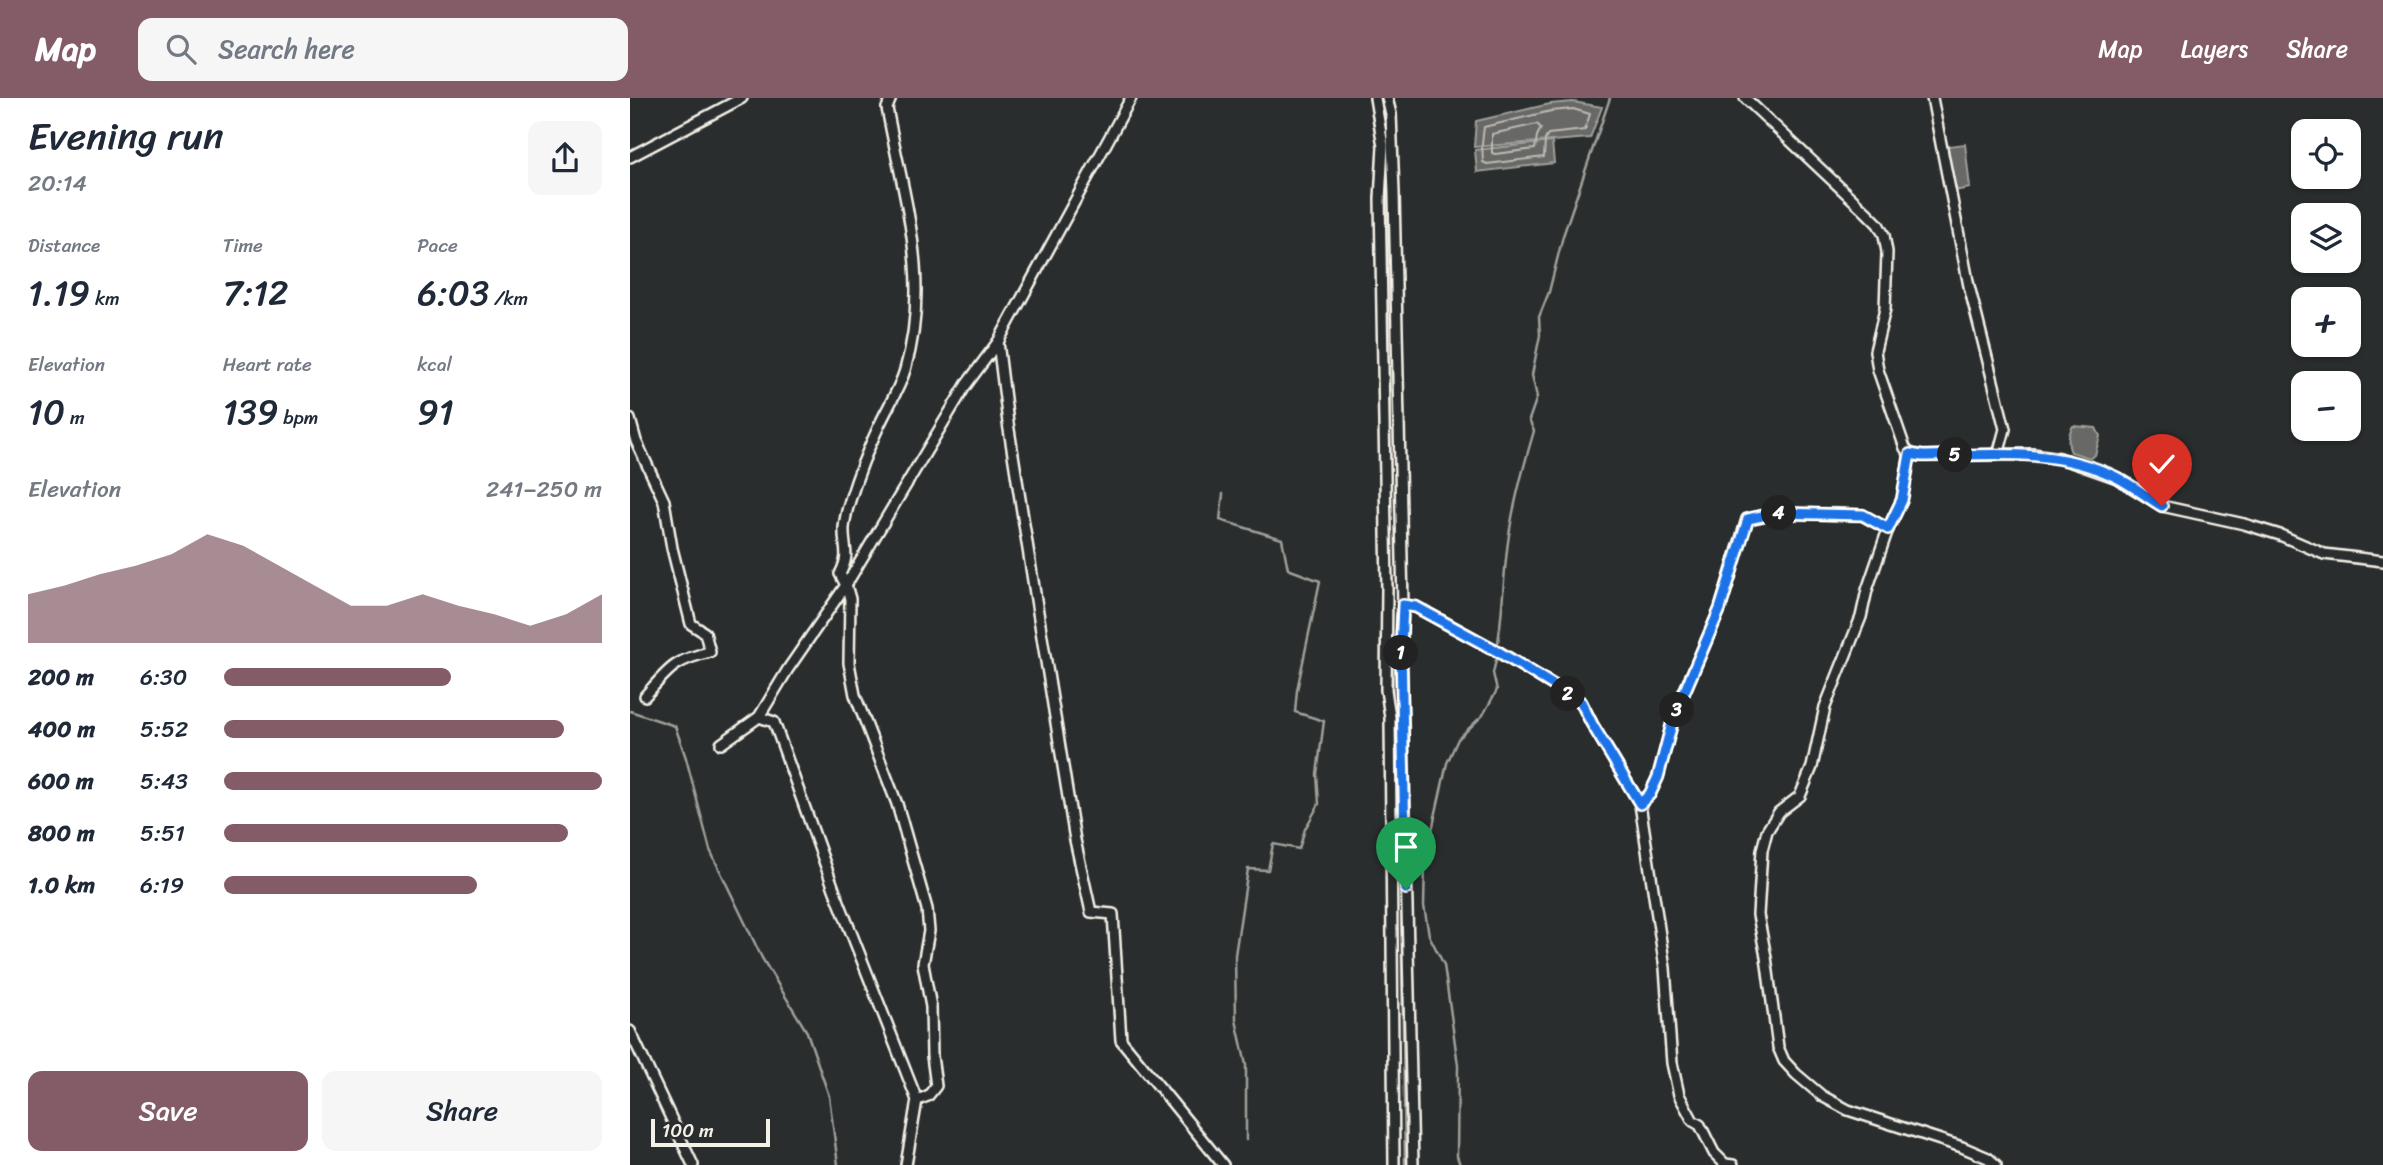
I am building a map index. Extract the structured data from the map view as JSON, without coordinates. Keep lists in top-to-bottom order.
{
  "scale_bar": "100 m",
  "page": {
    "header": "Map",
    "search": "Search here",
    "nav": ["Map", "Layers", "Share"],
    "heading": ["Evening run", "20:14"],
    "map_buttons": ["+", "−"],
    "stats": [
      ["Distance", "1.19 km"],
      ["Time", "7:12"],
      ["Pace", "6:03 /km"],
      ["Elevation", "10 m"],
      ["Heart rate", "139 bpm"],
      ["kcal", "91"]
    ],
    "pins": [
      "5",
      "4",
      "1",
      "2",
      "3"
    ],
    "chart": ["Elevation", "241–250 m"],
    "list": [
      {
        "name": "200 m",
        "note": "6:30"
      },
      {
        "name": "400 m",
        "note": "5:52"
      },
      {
        "name": "600 m",
        "note": "5:43"
      },
      {
        "name": "800 m",
        "note": "5:51"
      },
      {
        "name": "1.0 km",
        "note": "6:19"
      }
    ],
    "buttons": ["Save", "Share"],
    "scale": "100 m"
  }
}
